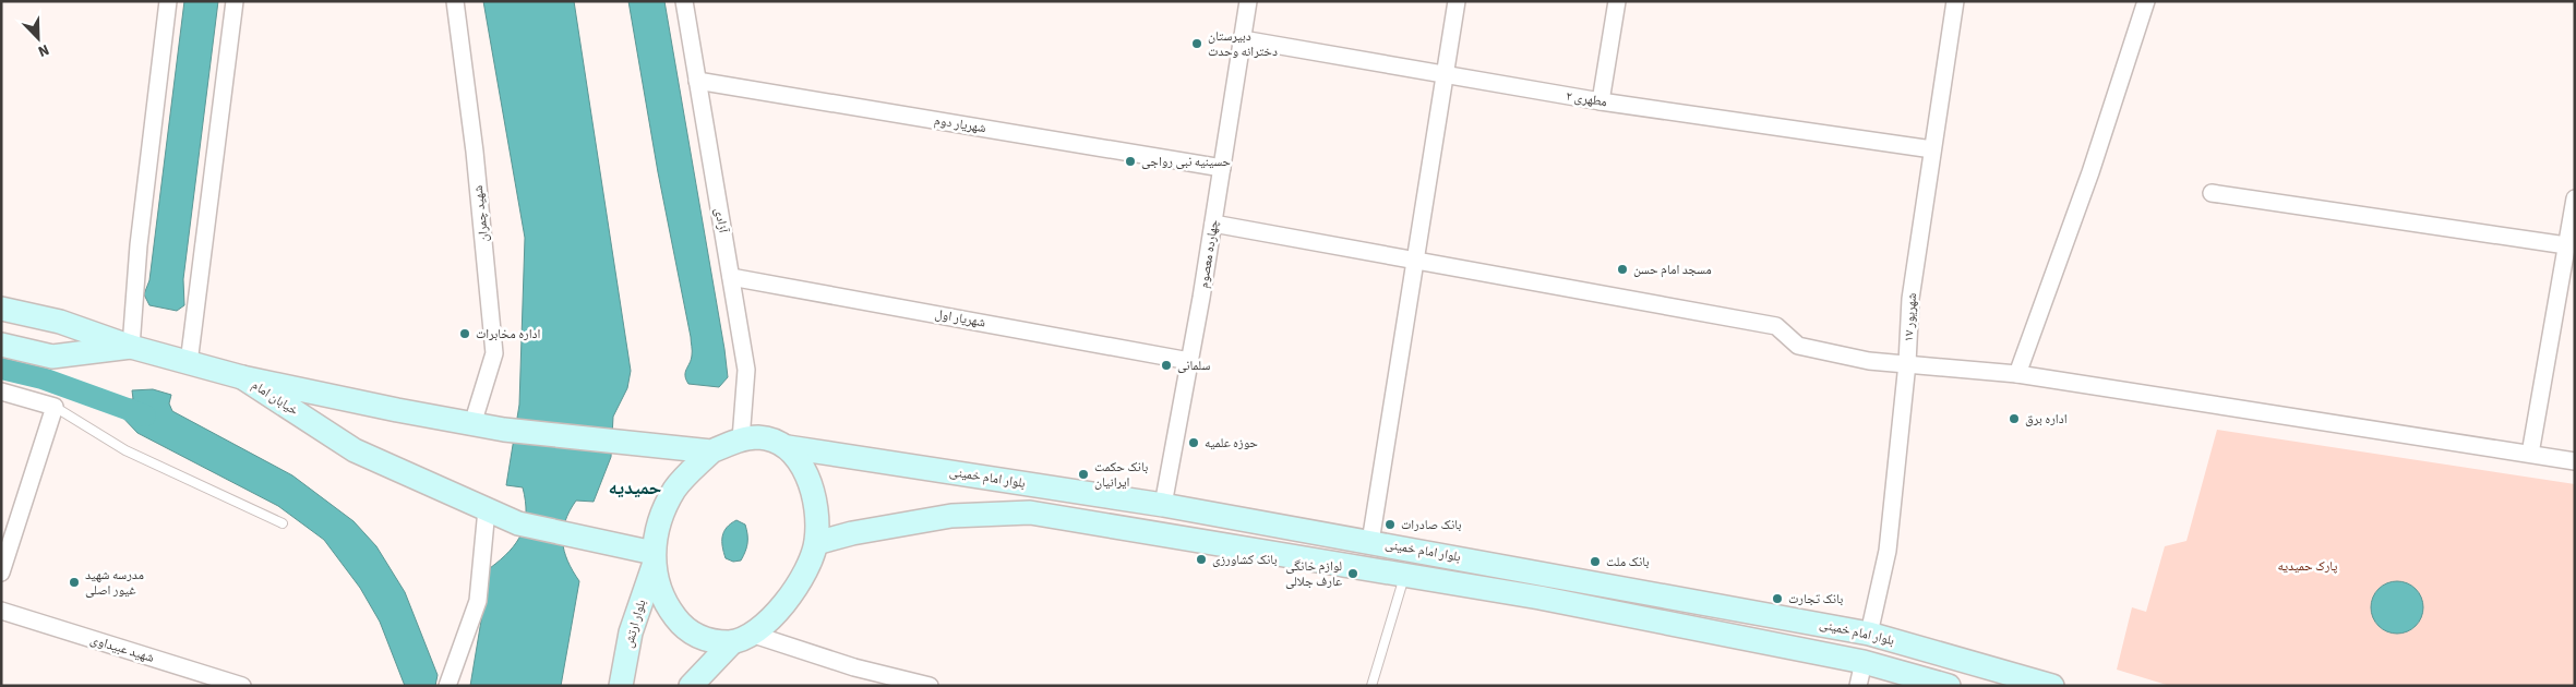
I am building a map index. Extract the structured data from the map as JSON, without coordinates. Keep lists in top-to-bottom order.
{
  "streets": {
    "main road": ["خیابان امام", "بلوار امام خمینی", "بلوار ارتش"],
    "street": [
      "مطهری ۲",
      "شهریار دوم",
      "شهید چمران",
      "آزادی",
      "چهارده معصوم",
      "۱۷ شهریور",
      "شهریار اول",
      "شهید عبیداوی"
    ]
  },
  "crossings": [
    ["مطهری ۲", "چهارده معصوم"],
    ["مطهری ۲", "۱۷ شهریور"],
    ["شهریار دوم", "آزادی"],
    ["شهریار دوم", "چهارده معصوم"],
    ["شهید چمران", "خیابان امام"],
    ["آزادی", "شهریار اول"],
    ["آزادی", "خیابان امام"],
    ["آزادی", "بلوار امام خمینی"],
    ["آزادی", "بلوار ارتش"],
    ["چهارده معصوم", "شهریار اول"],
    ["چهارده معصوم", "بلوار امام خمینی"],
    ["۱۷ شهریور", "بلوار امام خمینی"],
    ["خیابان امام", "بلوار امام خمینی"],
    ["خیابان امام", "بلوار ارتش"],
    ["بلوار امام خمینی", "بلوار ارتش"]
  ],
  "districts": ["حمیدیه"],
  "parks": ["پارک حمیدیه"],
  "places": [
    "دبیرستان دخترانه وحدت",
    "حسینیه نبی رواجی",
    "مسجد امام حسن",
    "اداره مخابرات",
    "سلمانی",
    "اداره برق",
    "حوزه علمیه",
    "بانک حکمت ایرانیان",
    "بانک صادرات",
    "بانک کشاورزی",
    "بانک ملت",
    "لوازم خانگی عارف جلالی",
    "مدرسه شهید غیور اصلی",
    "بانک تجارت"
  ],
  "north": "bottom right"
}
